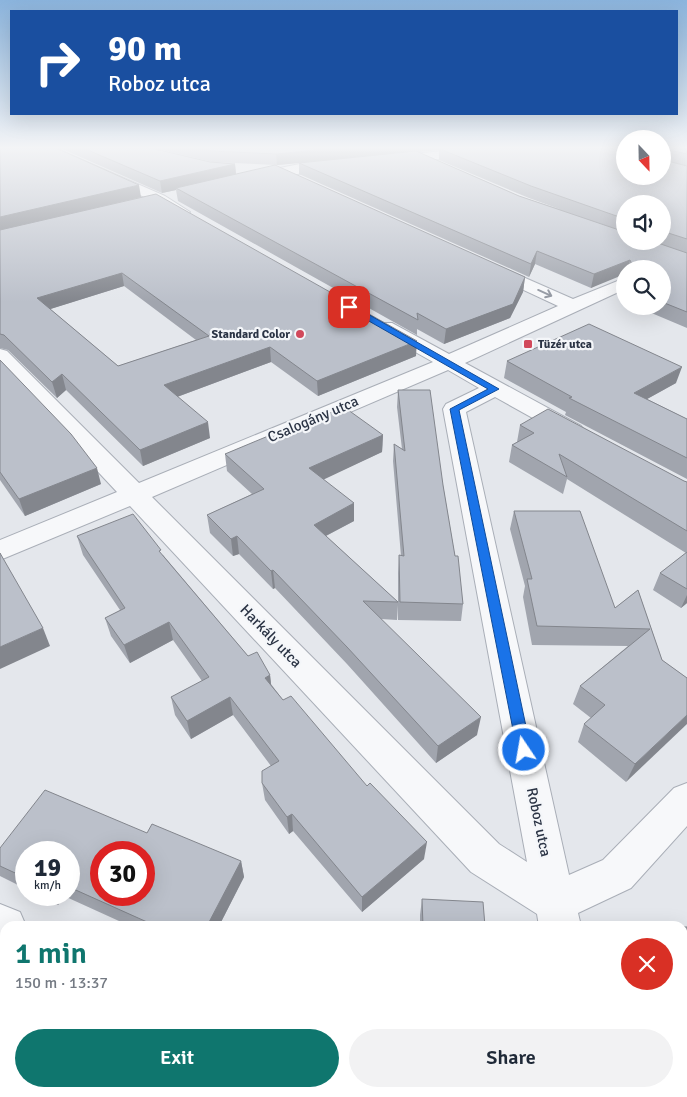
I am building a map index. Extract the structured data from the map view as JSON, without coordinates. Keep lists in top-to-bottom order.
{
  "streets": {
    "street": ["Csalogány utca", "Harkály utca", "Roboz utca"]
  },
  "crossings": [
    ["Csalogány utca", "Harkály utca"],
    ["Harkály utca", "Roboz utca"]
  ],
  "places": {
    "other": ["Standard Color"],
    "transit": ["Tüzér utca"]
  },
  "north": "bottom",
  "page": {
    "turn": ["90 m", "Roboz utca"],
    "speed": "19 km/h",
    "limit": "30",
    "heading": ["1 min", "150 m · 13:37"],
    "buttons": ["Exit", "Share"]
  }
}
